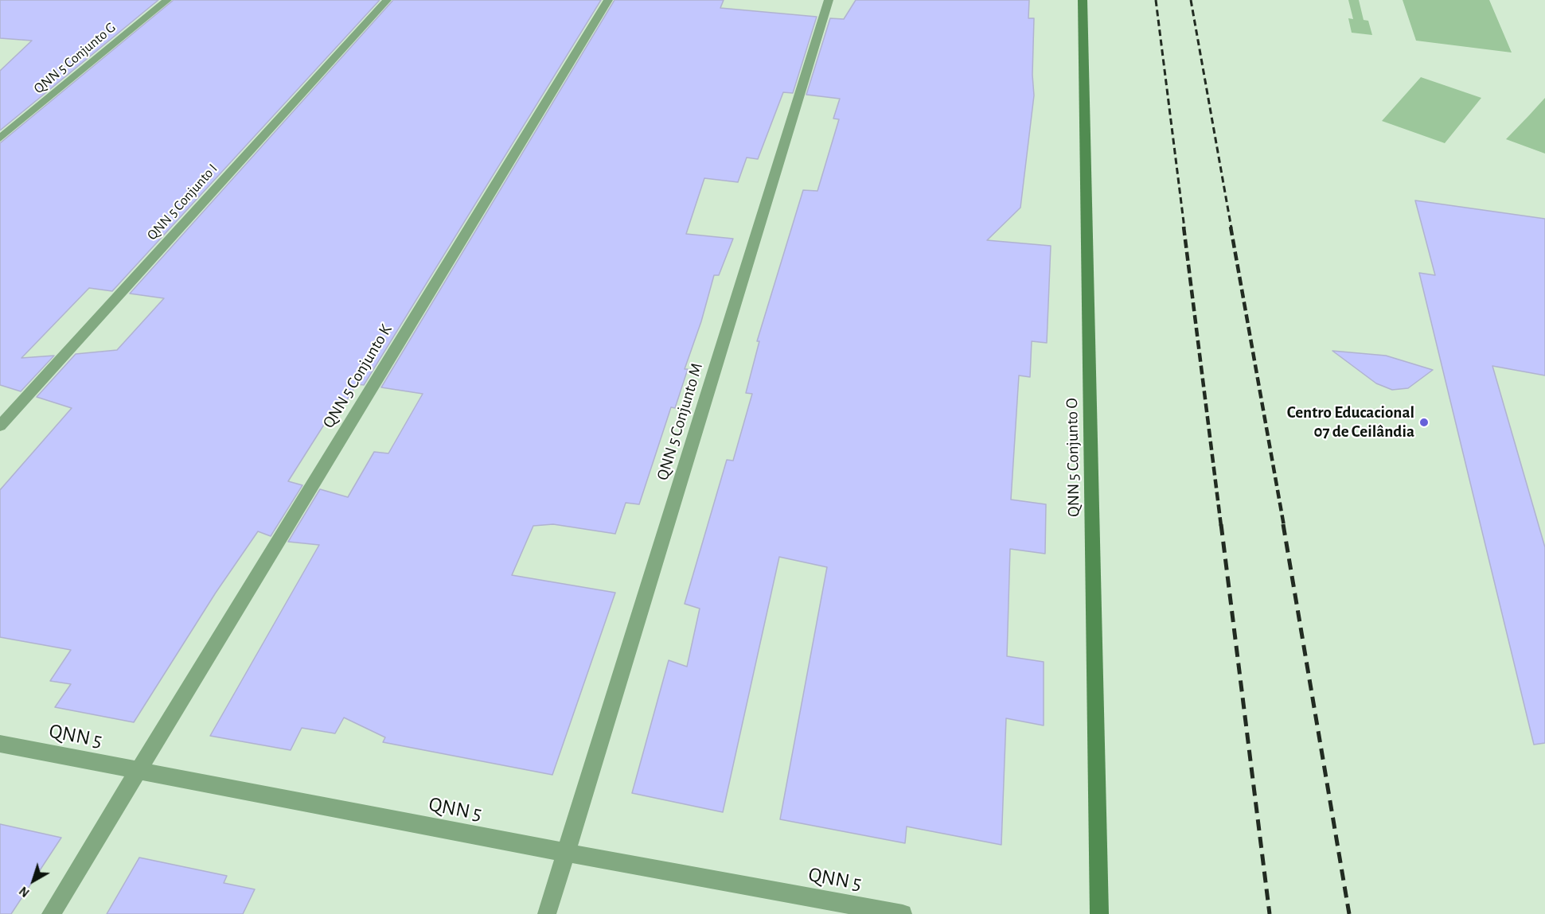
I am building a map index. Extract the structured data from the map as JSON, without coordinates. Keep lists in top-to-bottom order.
{
  "streets": {
    "street": [
      "QNN 5 Conjunto G",
      "QNN 5 Conjunto I",
      "QNN 5 Conjunto K",
      "QNN 5 Conjunto M",
      "QNN 5 Conjunto O",
      "QNN 5"
    ]
  },
  "crossings": [
    ["QNN 5 Conjunto K", "QNN 5"],
    ["QNN 5 Conjunto M", "QNN 5"]
  ],
  "places": ["Centro Educacional 07 de Ceilândia"],
  "north": "bottom left"
}
